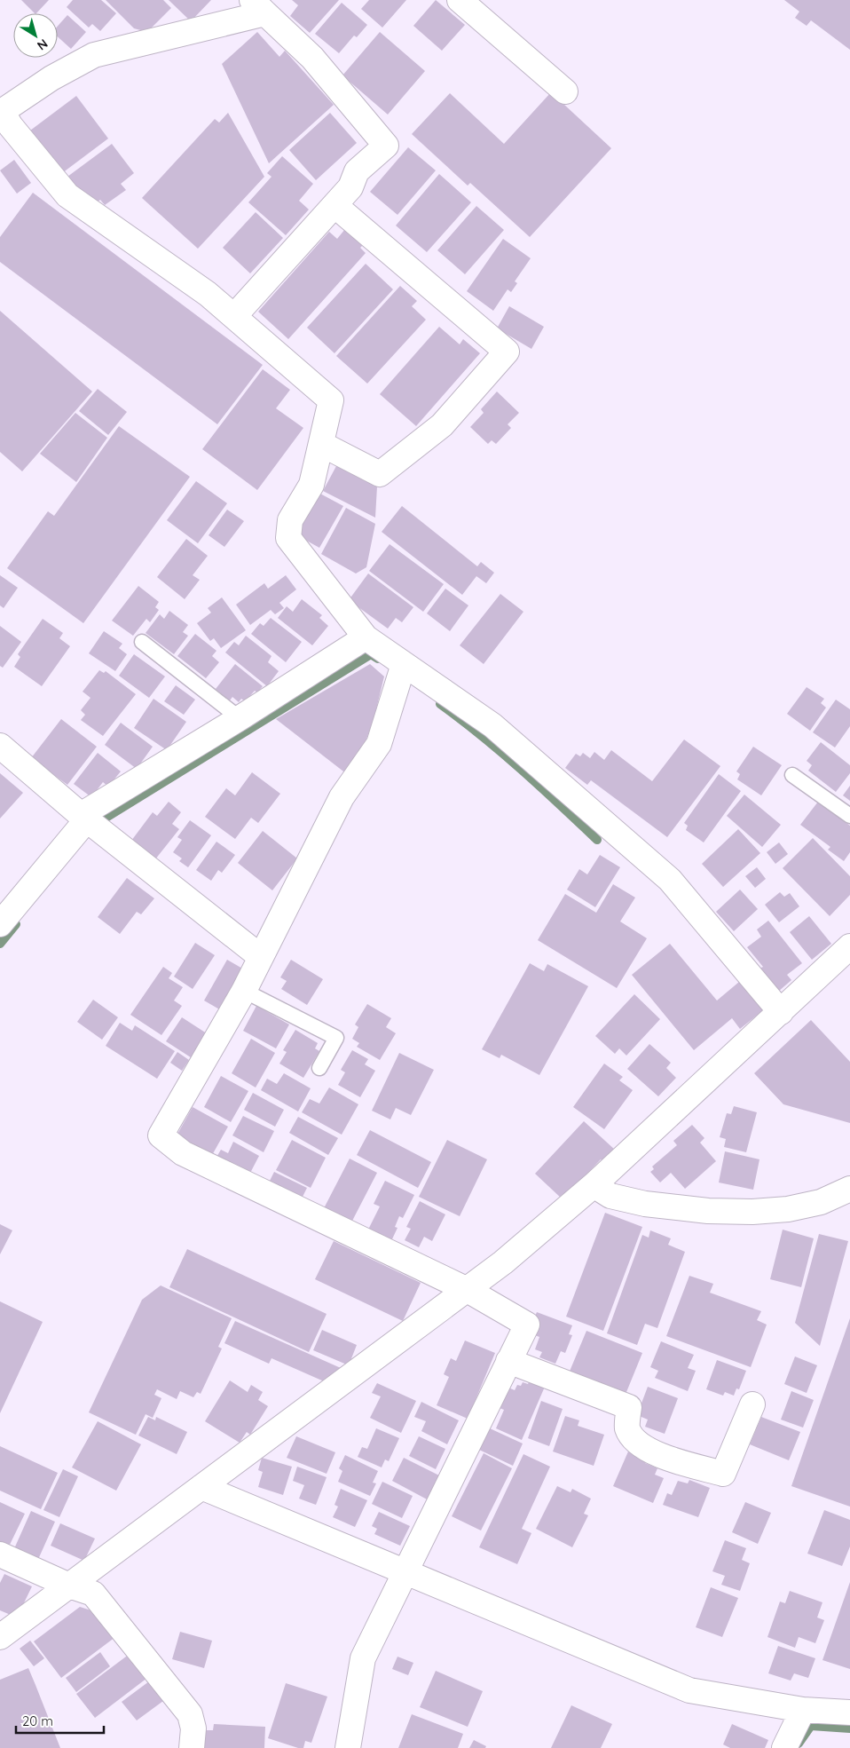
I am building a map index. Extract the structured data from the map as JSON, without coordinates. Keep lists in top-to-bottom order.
{
  "scale_bar": "20 m",
  "north": "bottom right"
}
